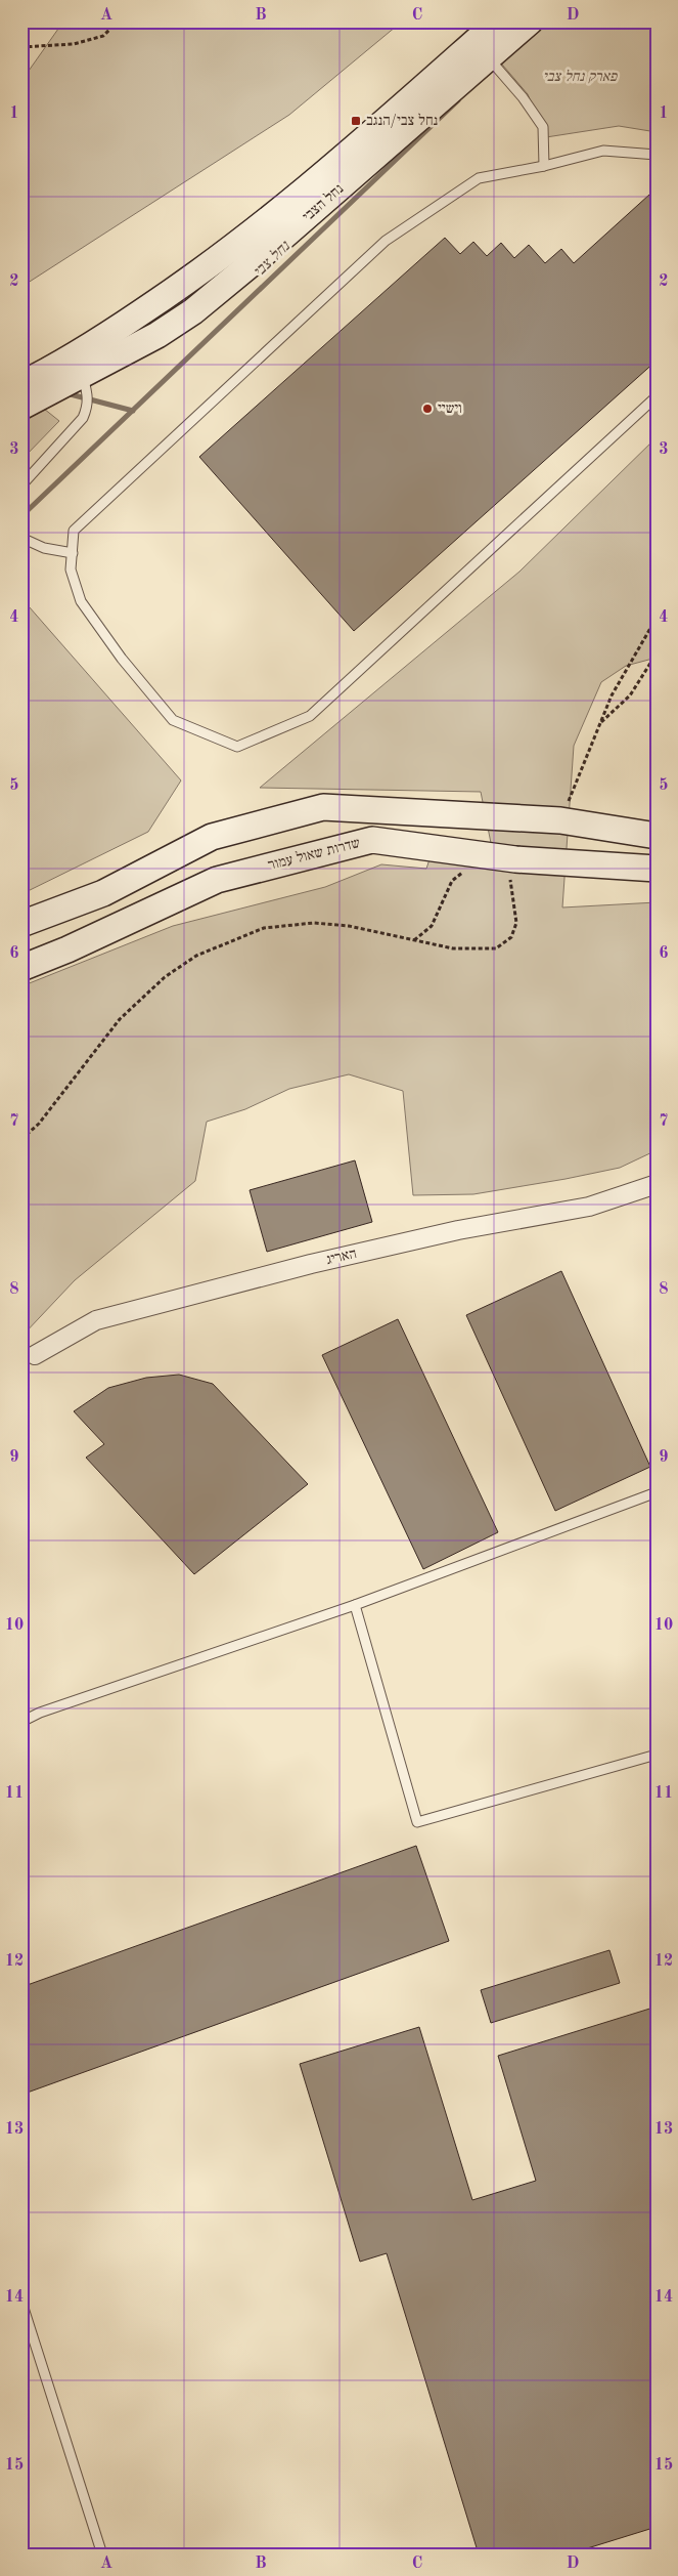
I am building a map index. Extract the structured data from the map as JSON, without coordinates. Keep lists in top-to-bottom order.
{
  "streets": {
    "street": ["נחל הצבי", "שדרות שאול עמור", "האריג"]
  },
  "water": ["נחל צבי"],
  "parks": ["פארק נחל צבי"],
  "places": {
    "transit": ["נחל צבי/הנגב"],
    "other": ["וישיי"]
  },
  "grid": {
    "columns": [
      "A",
      "B",
      "C",
      "D"
    ],
    "rows": [
      "1",
      "2",
      "3",
      "4",
      "5",
      "6",
      "7",
      "8",
      "9",
      "10",
      "11",
      "12",
      "13",
      "14",
      "15"
    ]
  }
}
